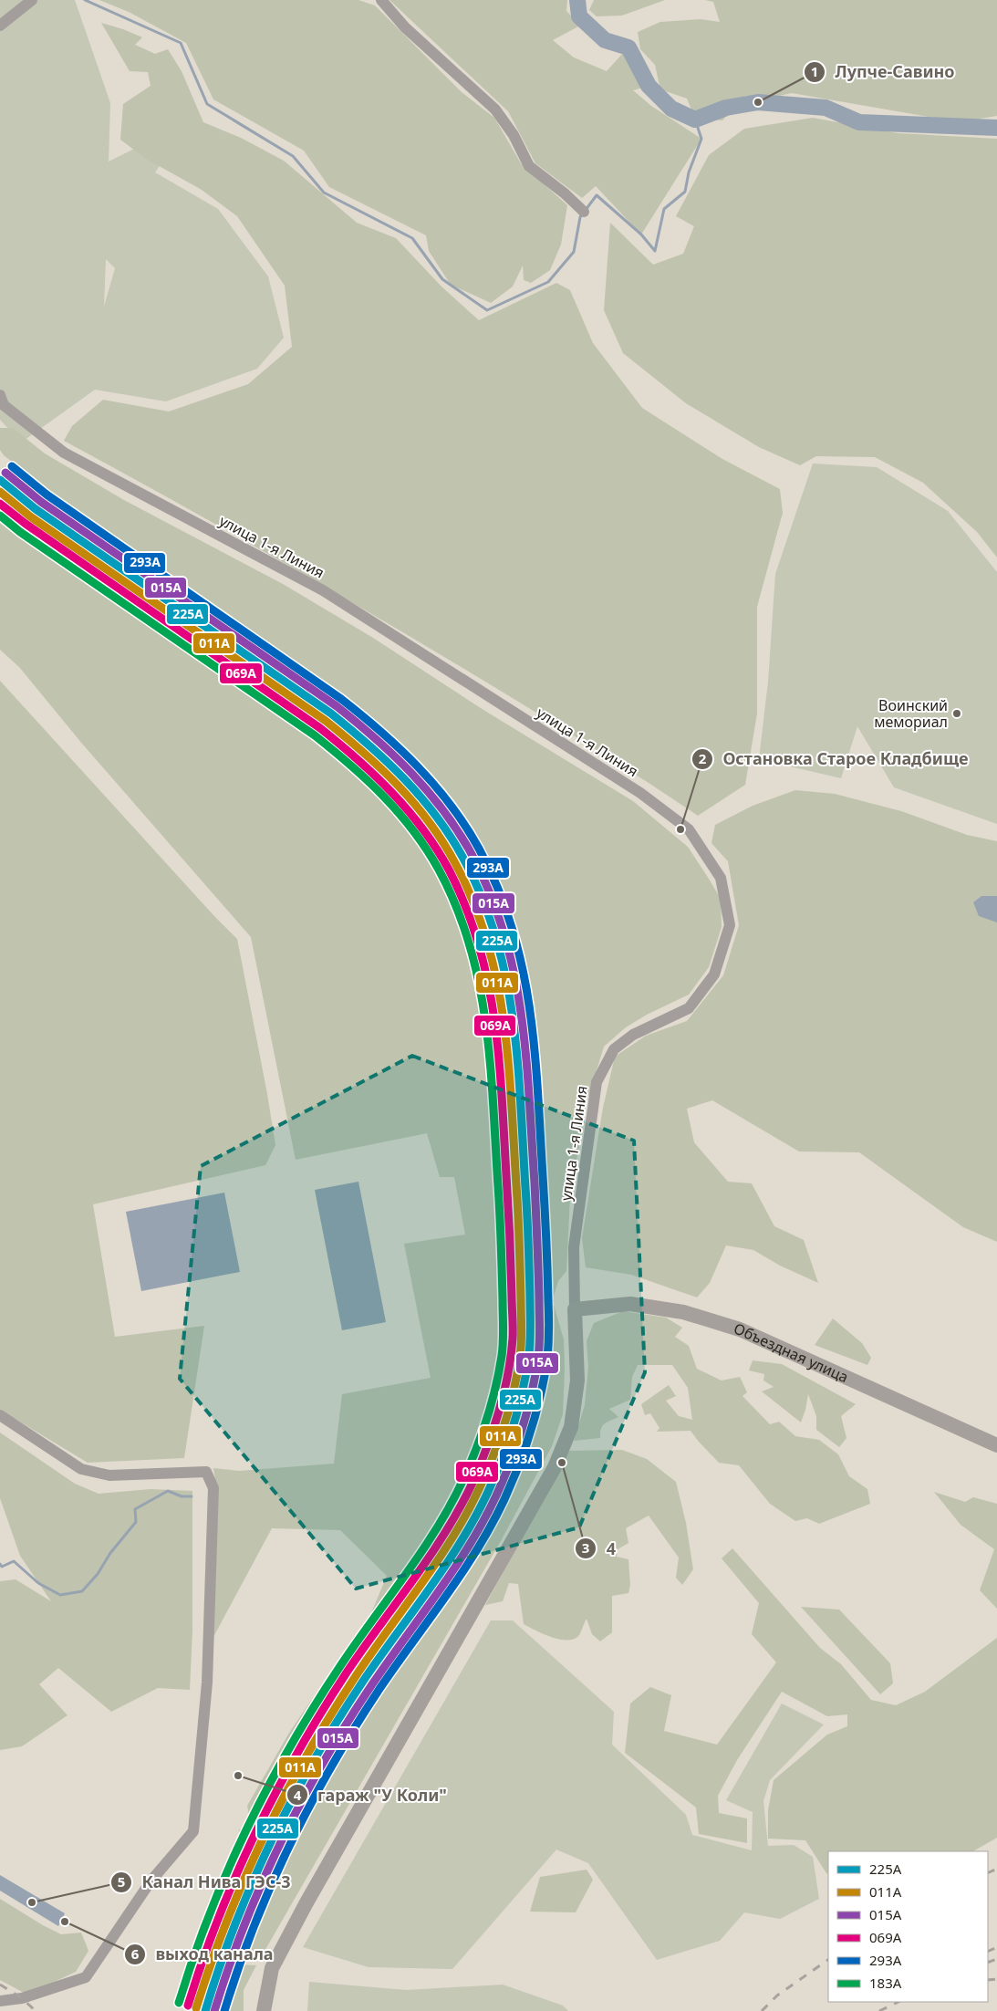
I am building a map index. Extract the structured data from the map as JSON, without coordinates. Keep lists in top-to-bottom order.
{
  "streets": {
    "main road": ["Объездная улица"],
    "street": ["улица 1-я Линия"]
  },
  "crossings": [
    ["улица 1-я Линия", "Объездная улица"]
  ],
  "places": [
    "Лупче-Савино",
    "Воинский мемориал",
    "Остановка Старое Кладбище",
    "4",
    "гараж \"У Коли\"",
    "Канал Нива ГЭС-3",
    "выход канала"
  ],
  "lines": [
    "transit line 293А",
    "transit line 015А",
    "transit line 225А",
    "transit line 011А",
    "transit line 069А",
    "transit line 183А"
  ],
  "legend": [
    "225А",
    "011А",
    "015А",
    "069А",
    "293А",
    "183А"
  ]
}
